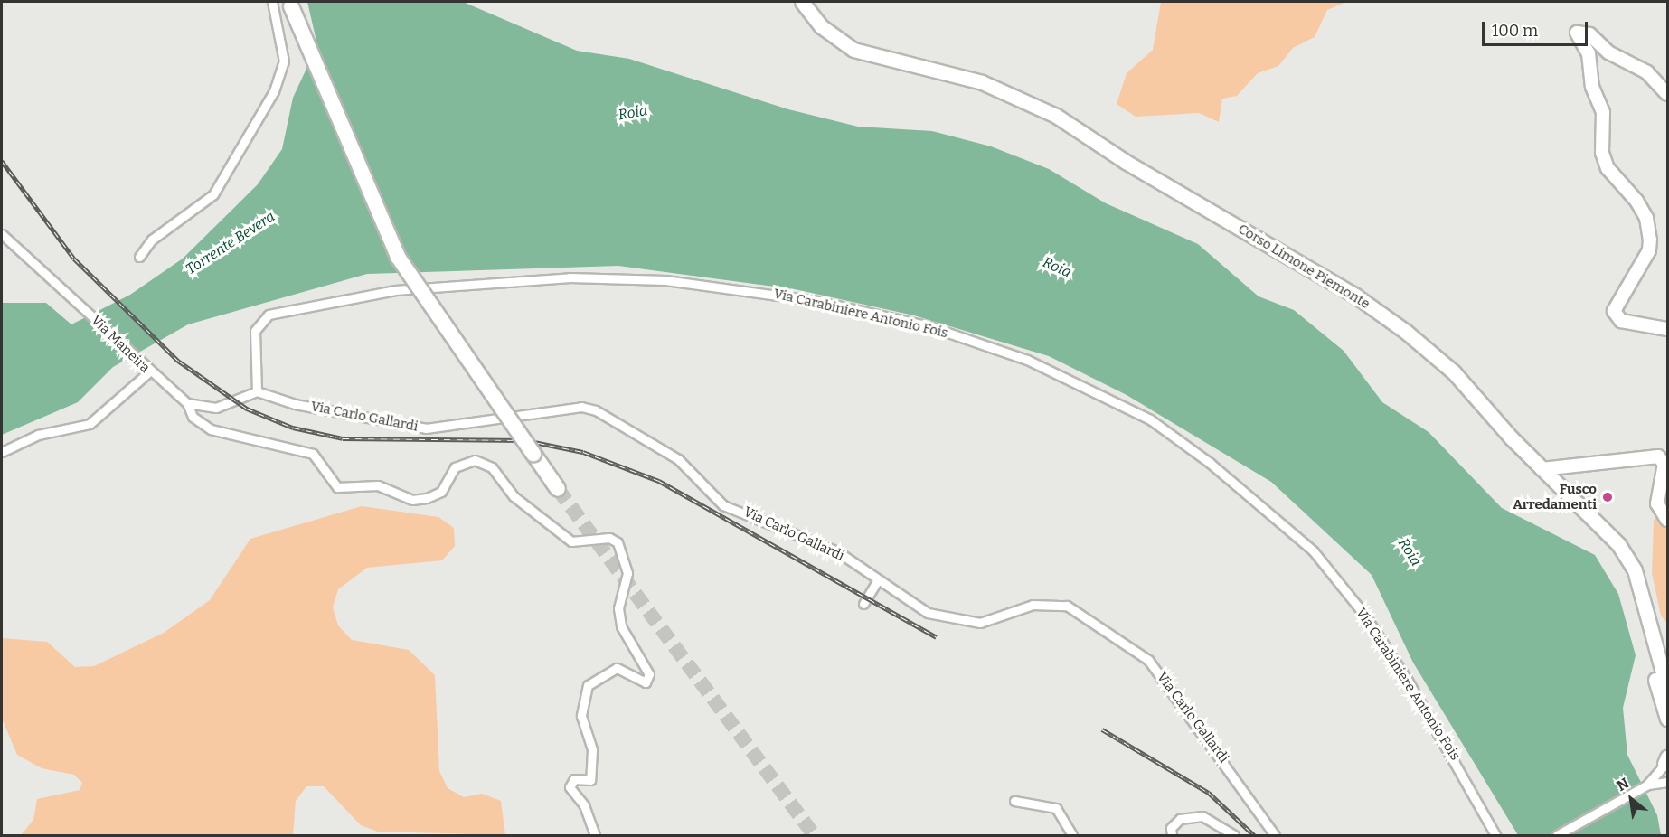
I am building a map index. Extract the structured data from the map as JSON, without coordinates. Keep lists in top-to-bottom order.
{
  "streets": {
    "main road": ["Corso Limone Piemonte"],
    "street": ["Via Carabiniere Antonio Fois", "Via Maneira", "Via Carlo Gallardi"]
  },
  "crossings": [
    ["Via Carabiniere Antonio Fois", "Via Maneira"],
    ["Via Carabiniere Antonio Fois", "Via Carlo Gallardi"],
    ["Via Maneira", "Via Carlo Gallardi"]
  ],
  "water": ["Roia", "Torrente Bevera"],
  "places": ["Fusco Arredamenti"],
  "scale_bar": "100 m",
  "north": "top left"
}
